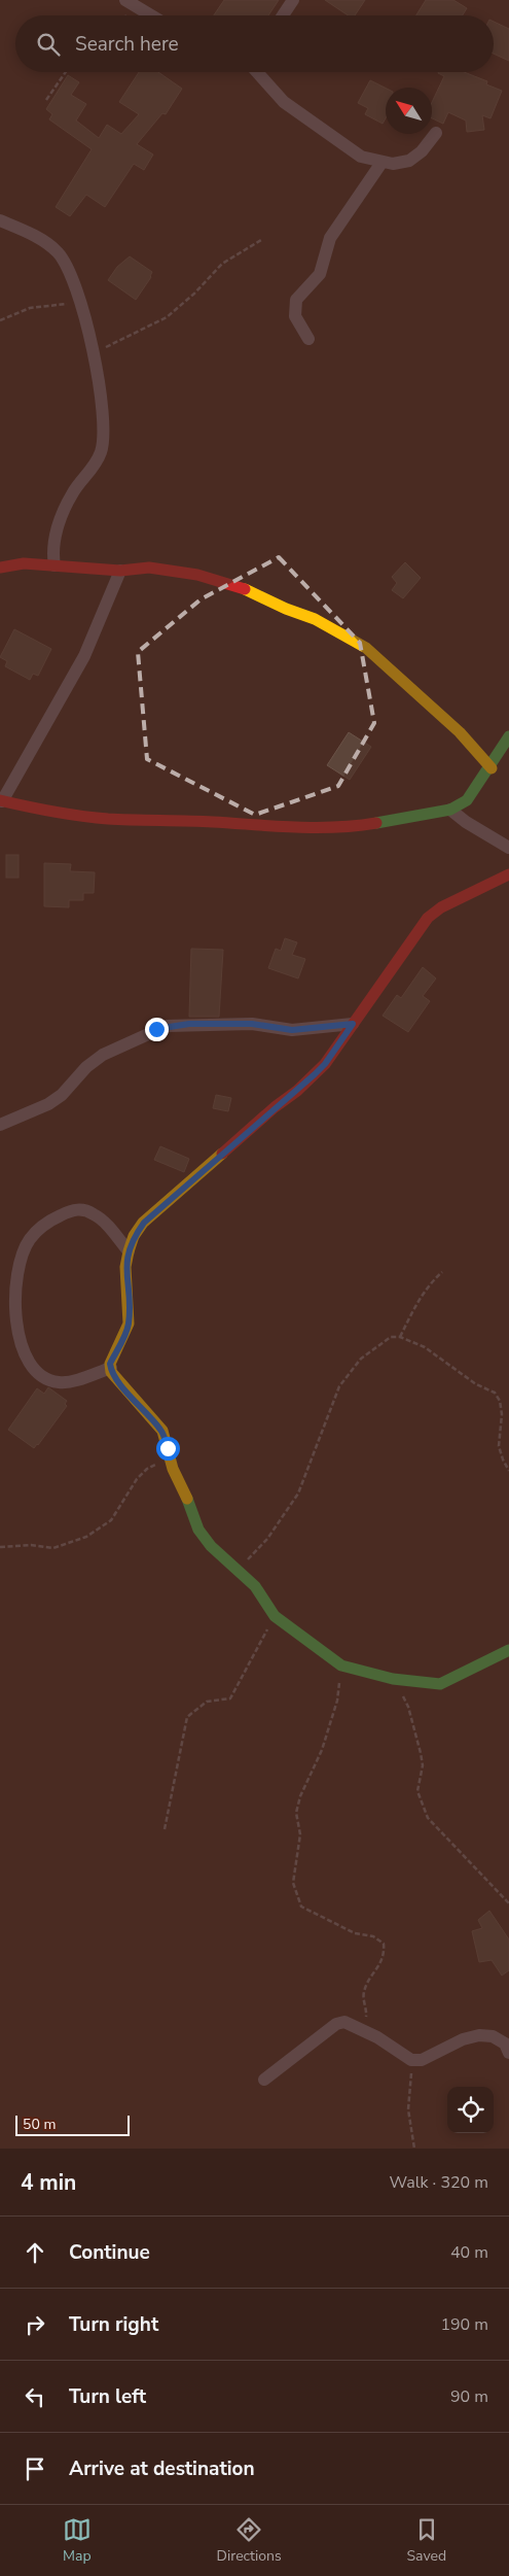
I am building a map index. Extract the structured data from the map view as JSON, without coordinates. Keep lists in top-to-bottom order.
{
  "scale_bar": "50 m",
  "north": "top left",
  "page": {
    "search": "Search here",
    "scale": "50 m",
    "heading": ["4 min", "Walk · 320 m"],
    "list": [
      ["Continue", "40 m"],
      ["Turn right", "190 m"],
      ["Turn left", "90 m"],
      "Arrive at destination"
    ],
    "nav": ["Map", "Directions", "Saved"]
  }
}
